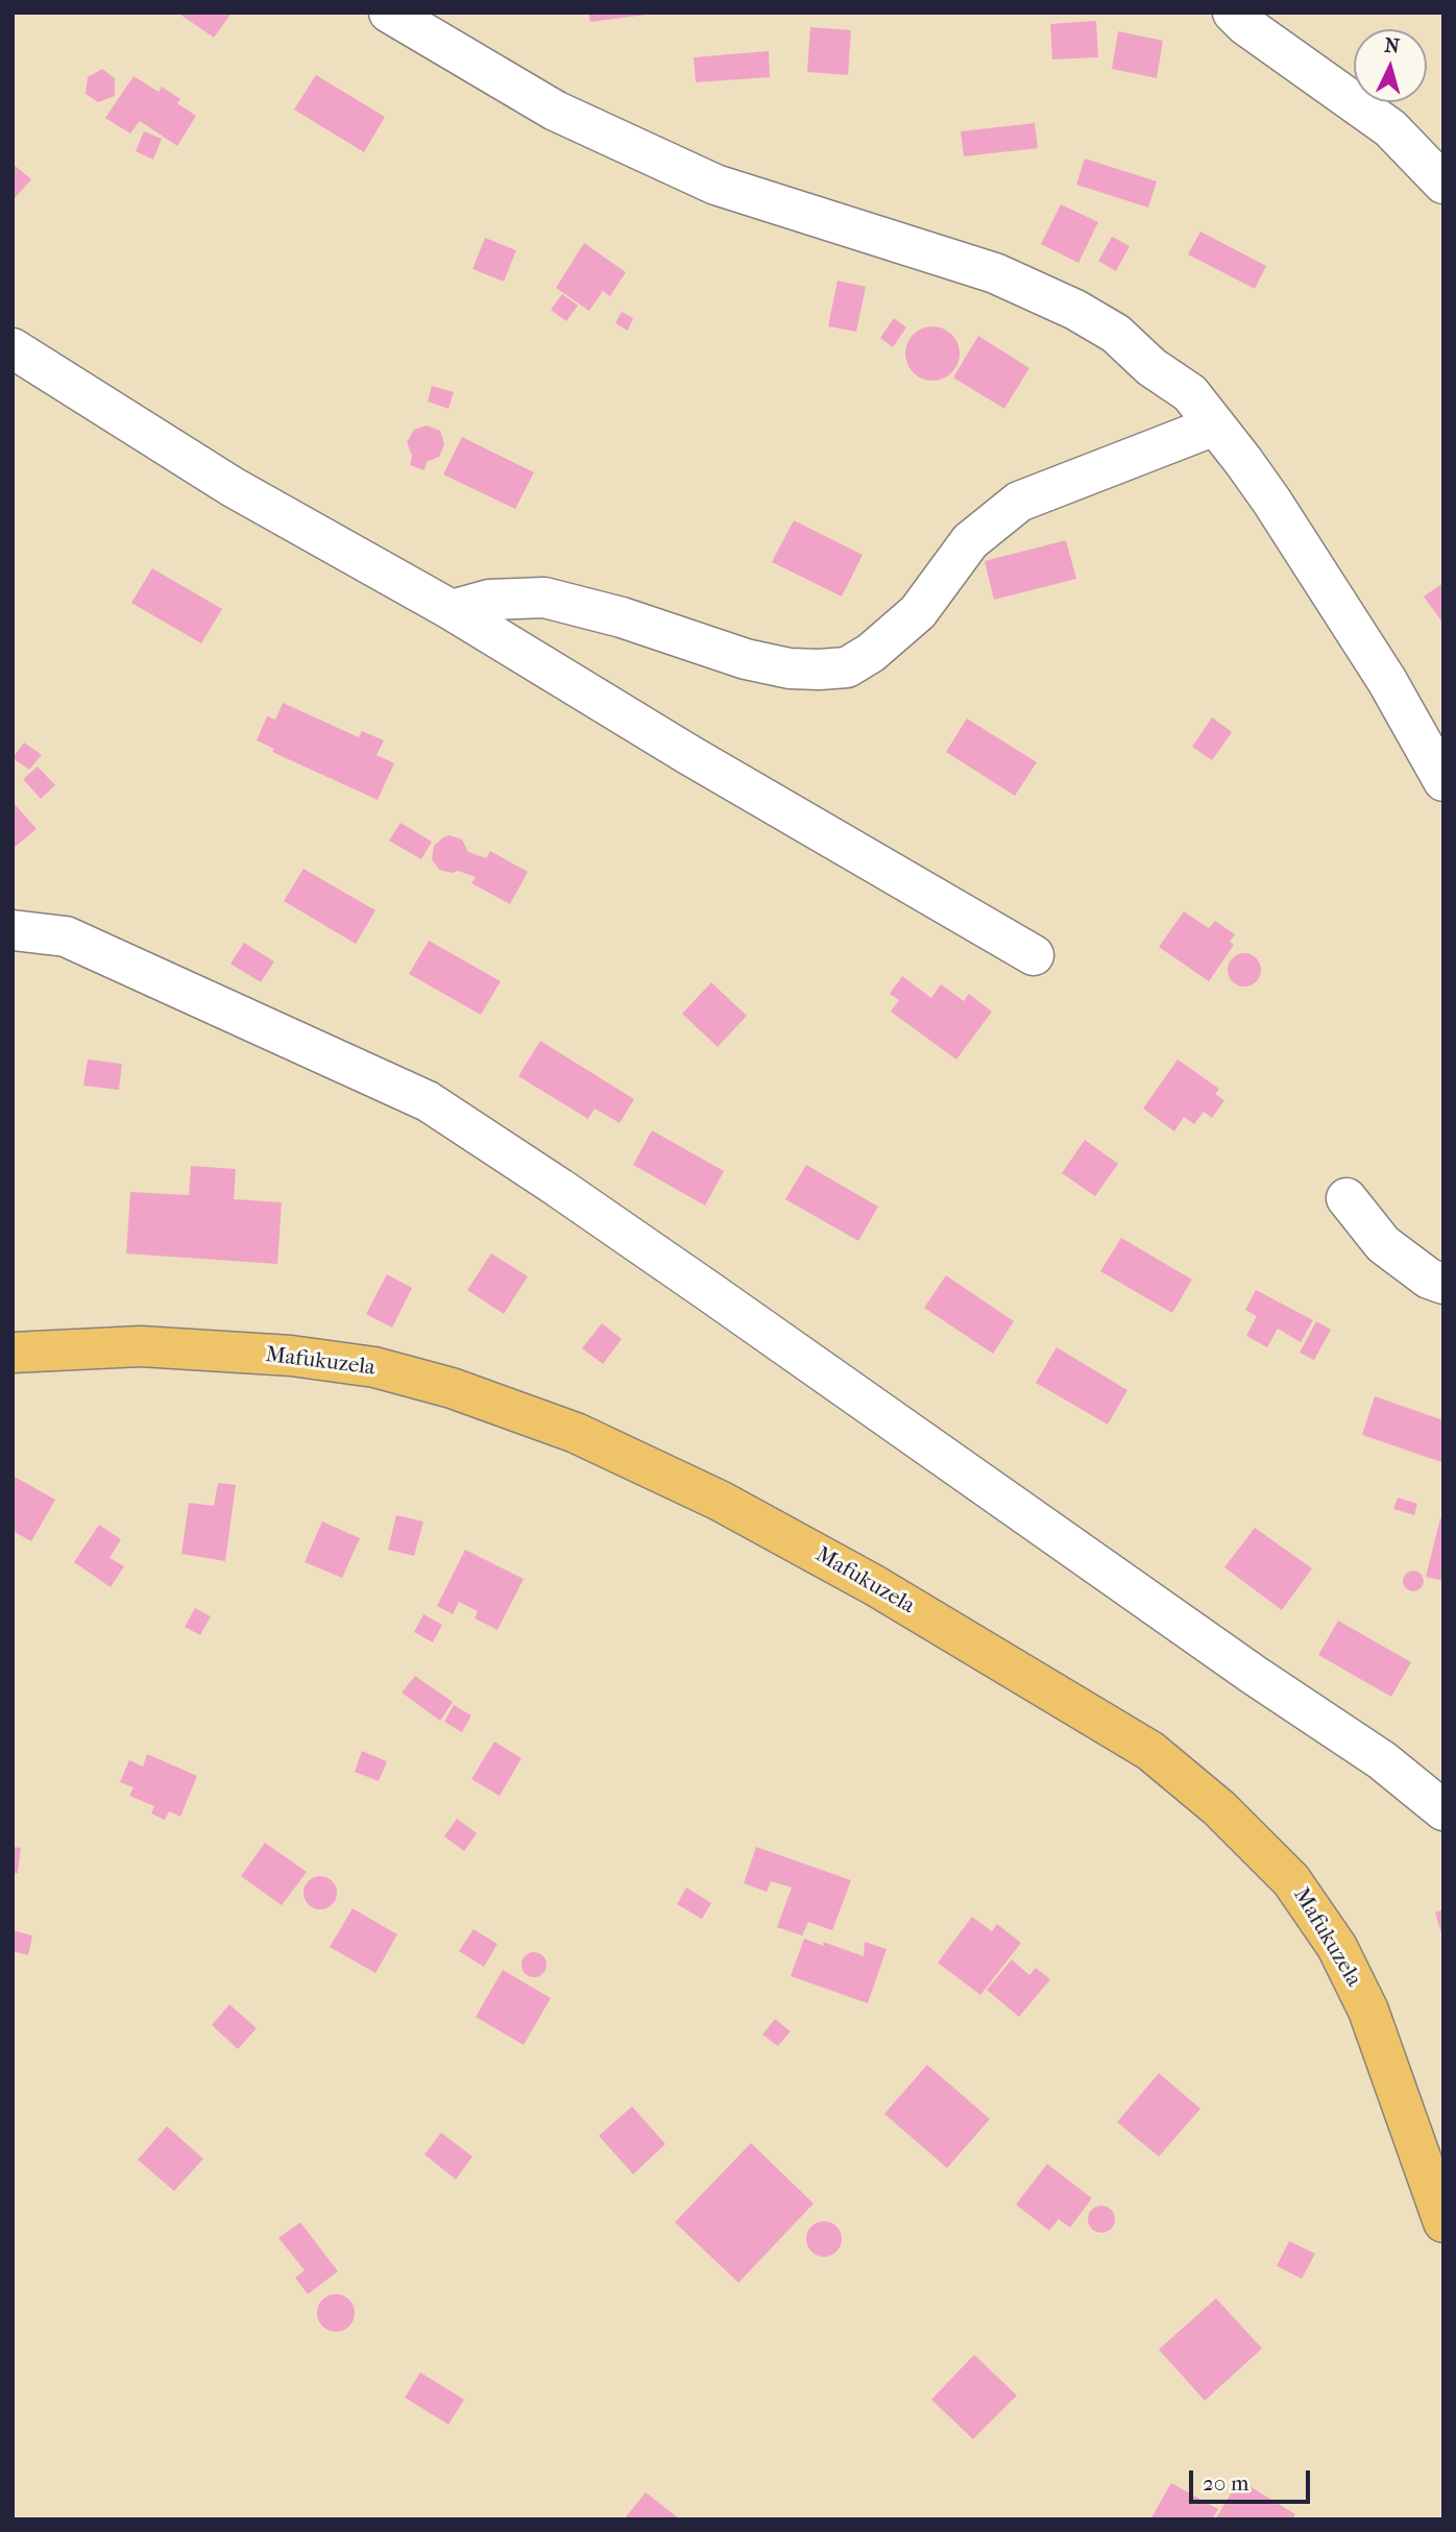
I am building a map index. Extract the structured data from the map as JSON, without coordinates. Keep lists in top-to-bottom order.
{
  "streets": {
    "main road": ["Mafukuzela"]
  },
  "scale_bar": "20 m",
  "north": "top"
}
